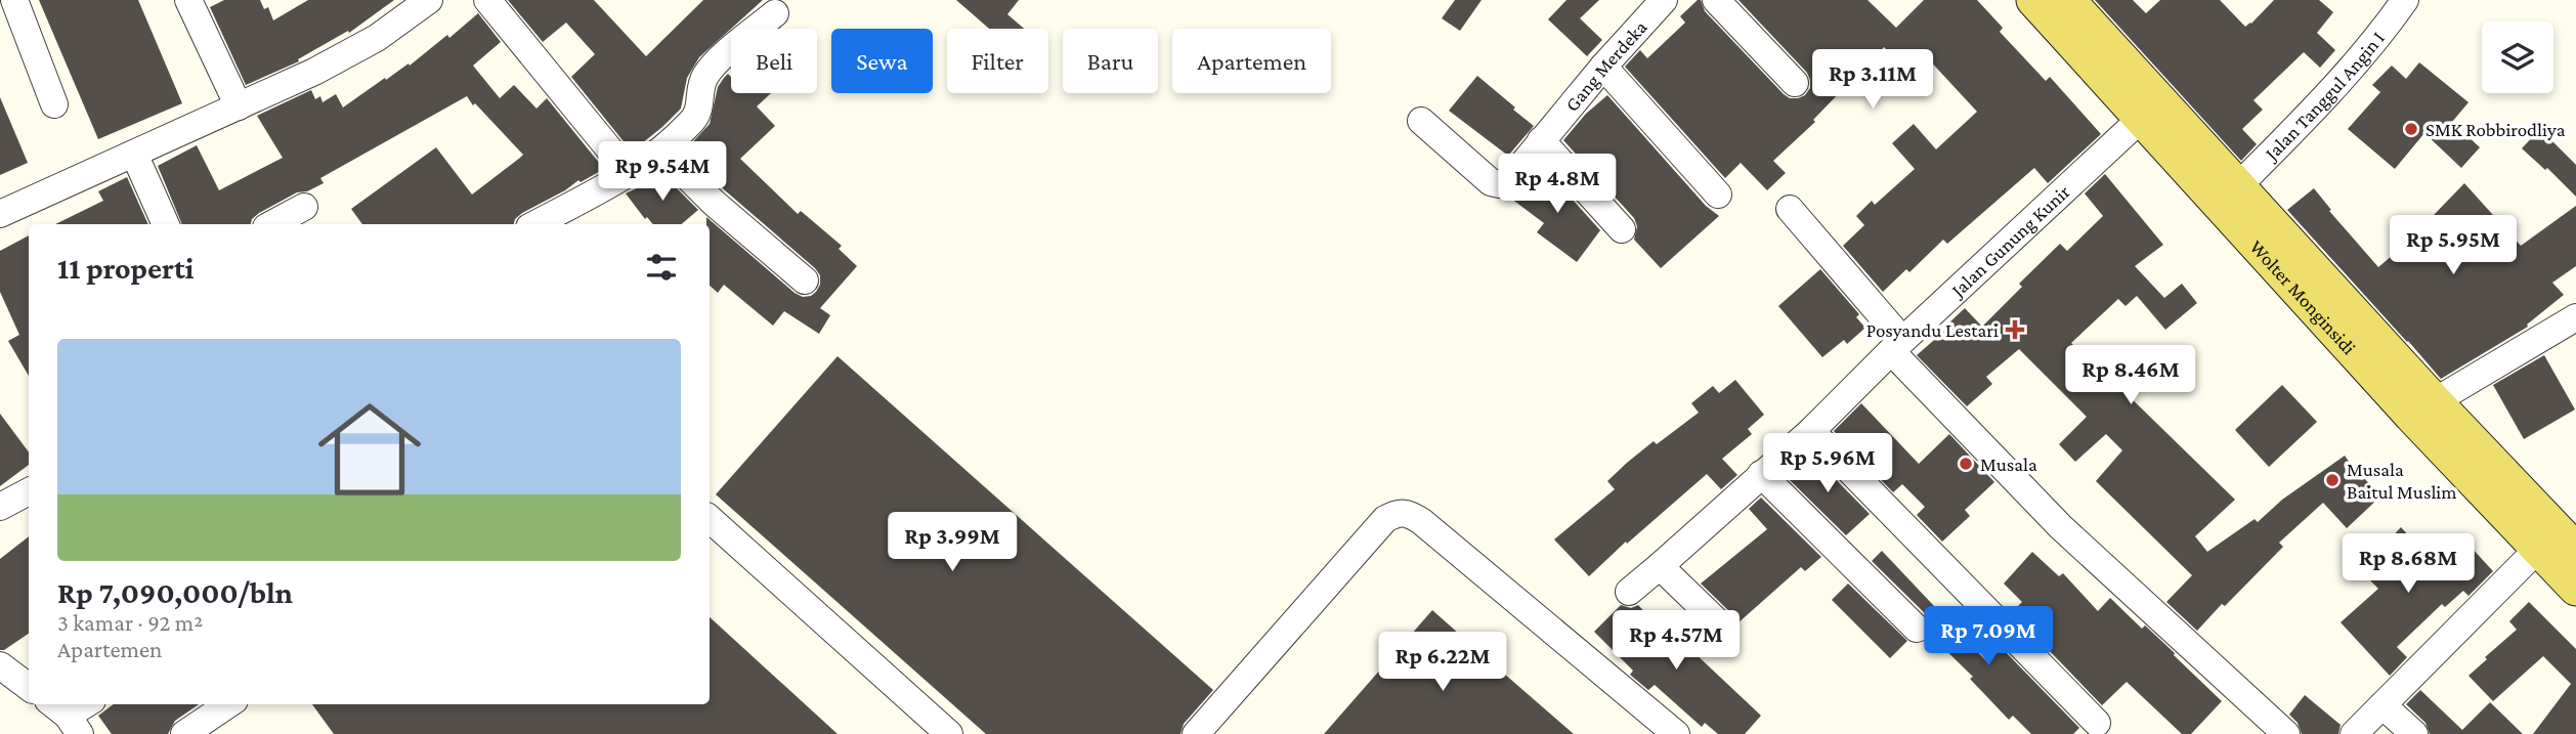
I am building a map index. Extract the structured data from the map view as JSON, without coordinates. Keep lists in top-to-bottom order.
{
  "streets": {
    "main road": ["Wolter Monginsidi"],
    "street": ["Gang Merdeka", "Jalan Tanggul Angin I", "Jalan Gunung Kunir"]
  },
  "crossings": [
    ["Jalan Tanggul Angin I", "Wolter Monginsidi"],
    ["Jalan Gunung Kunir", "Wolter Monginsidi"]
  ],
  "places": {
    "other": ["SMK Robbirodliya", "Musala", "Musala Baitul Muslim"],
    "health": ["Posyandu Lestari"]
  },
  "page": {
    "chip": [
      "Beli",
      "Sewa",
      "Filter",
      "Baru",
      "Apartemen"
    ],
    "price": [
      "Rp 3.11M",
      "Rp 9.54M",
      "Rp 4.8M",
      "Rp 5.95M",
      "Rp 8.46M",
      "Rp 5.96M",
      "Rp 3.99M",
      "Rp 8.68M",
      "Rp 7.09M",
      "Rp 4.57M",
      "Rp 6.22M"
    ],
    "heading": "11 properti",
    "list": [
      {
        "name": "Rp 7,090,000/bln",
        "note": "3 kamar · 92 m² · Apartemen"
      }
    ]
  }
}
